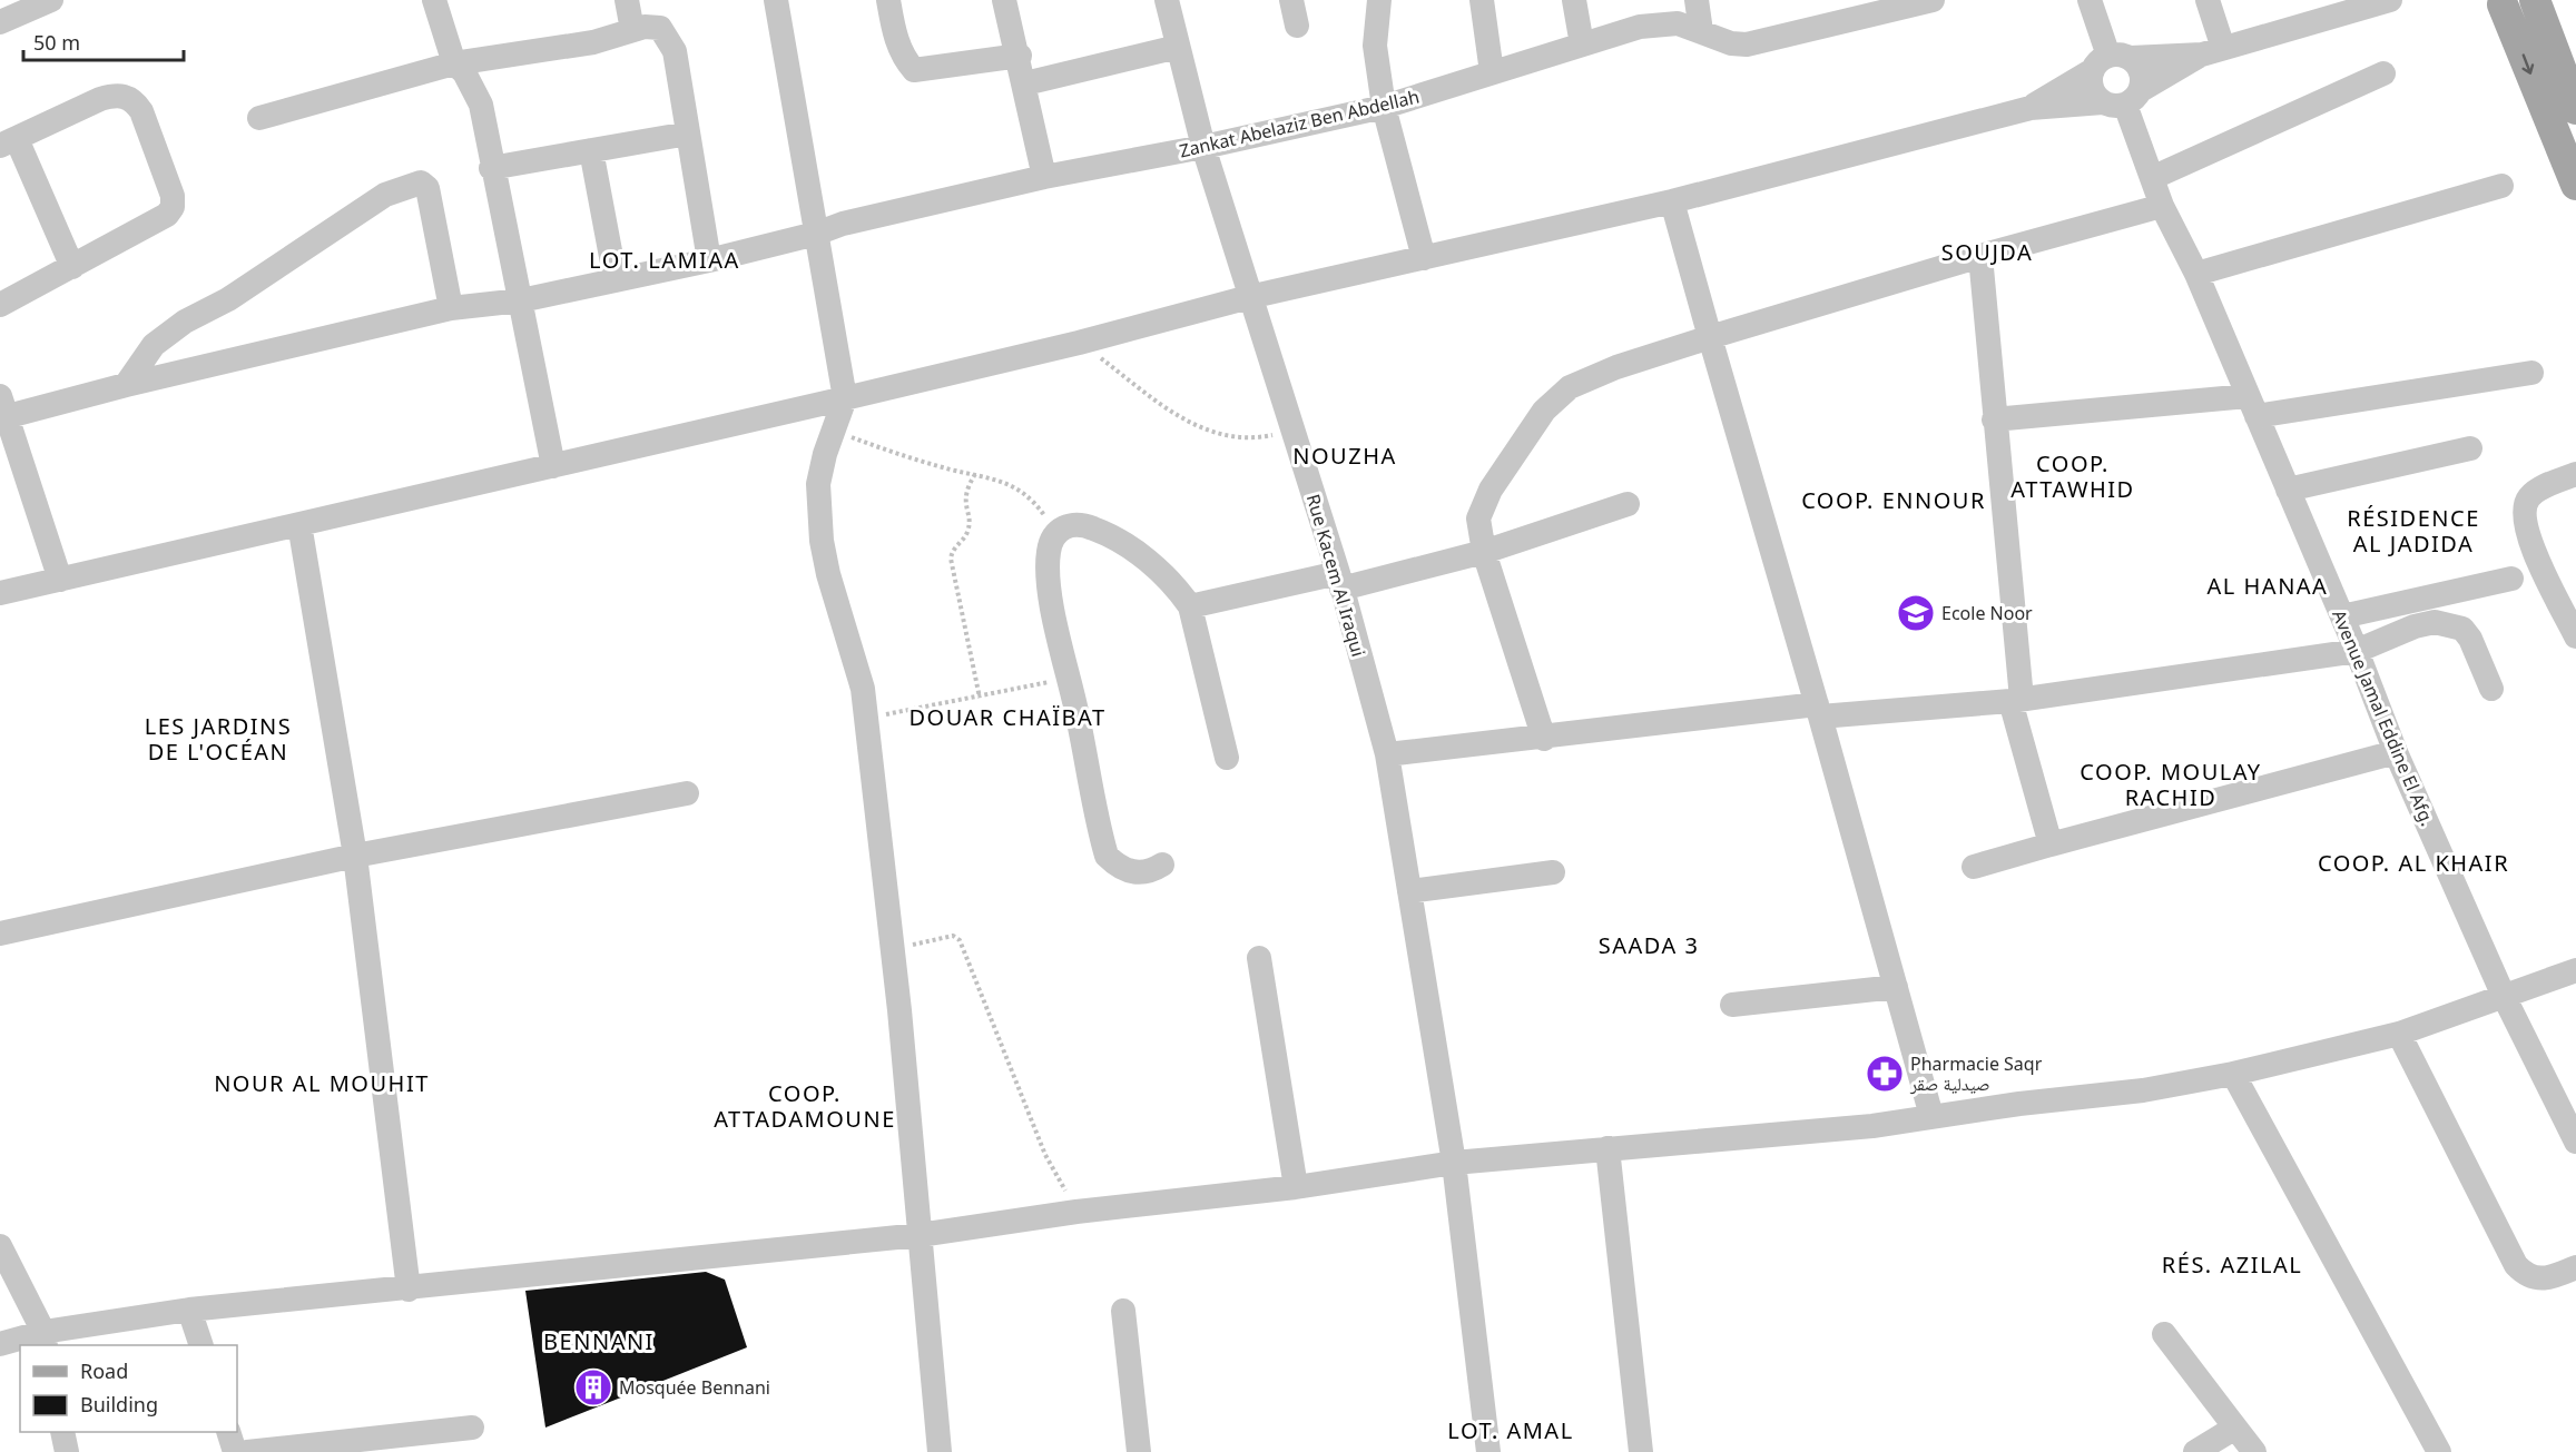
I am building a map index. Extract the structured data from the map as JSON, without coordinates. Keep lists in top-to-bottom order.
{
  "streets": {
    "street": ["Zankat Abelaziz Ben Abdellah", "Rue Kacem Al Iraqui", "Avenue Jamal Eddine El Afg."]
  },
  "crossings": [
    ["Zankat Abelaziz Ben Abdellah", "Rue Kacem Al Iraqui"]
  ],
  "districts": [
    "SOUJDA",
    "LOT. LAMIAA",
    "NOUZHA",
    "COOP. ATTAWHID",
    "COOP. ENNOUR",
    "RÉSIDENCE AL JADIDA",
    "AL HANAA",
    "DOUAR CHAÏBAT",
    "LES JARDINS DE L'OCÉAN",
    "COOP. MOULAY RACHID",
    "COOP. AL KHAIR",
    "SAADA 3",
    "NOUR AL MOUHIT",
    "COOP. ATTADAMOUNE",
    "RÉS. AZILAL",
    "BENNANI",
    "LOT. AMAL"
  ],
  "places": {
    "school or university": ["Ecole Noor"],
    "pharmacy": ["Pharmacie Saqr صيدلية صقر"],
    "building": ["Mosquée Bennani"]
  },
  "legend": ["Road", "Building"],
  "scale_bar": "50 m"
}
